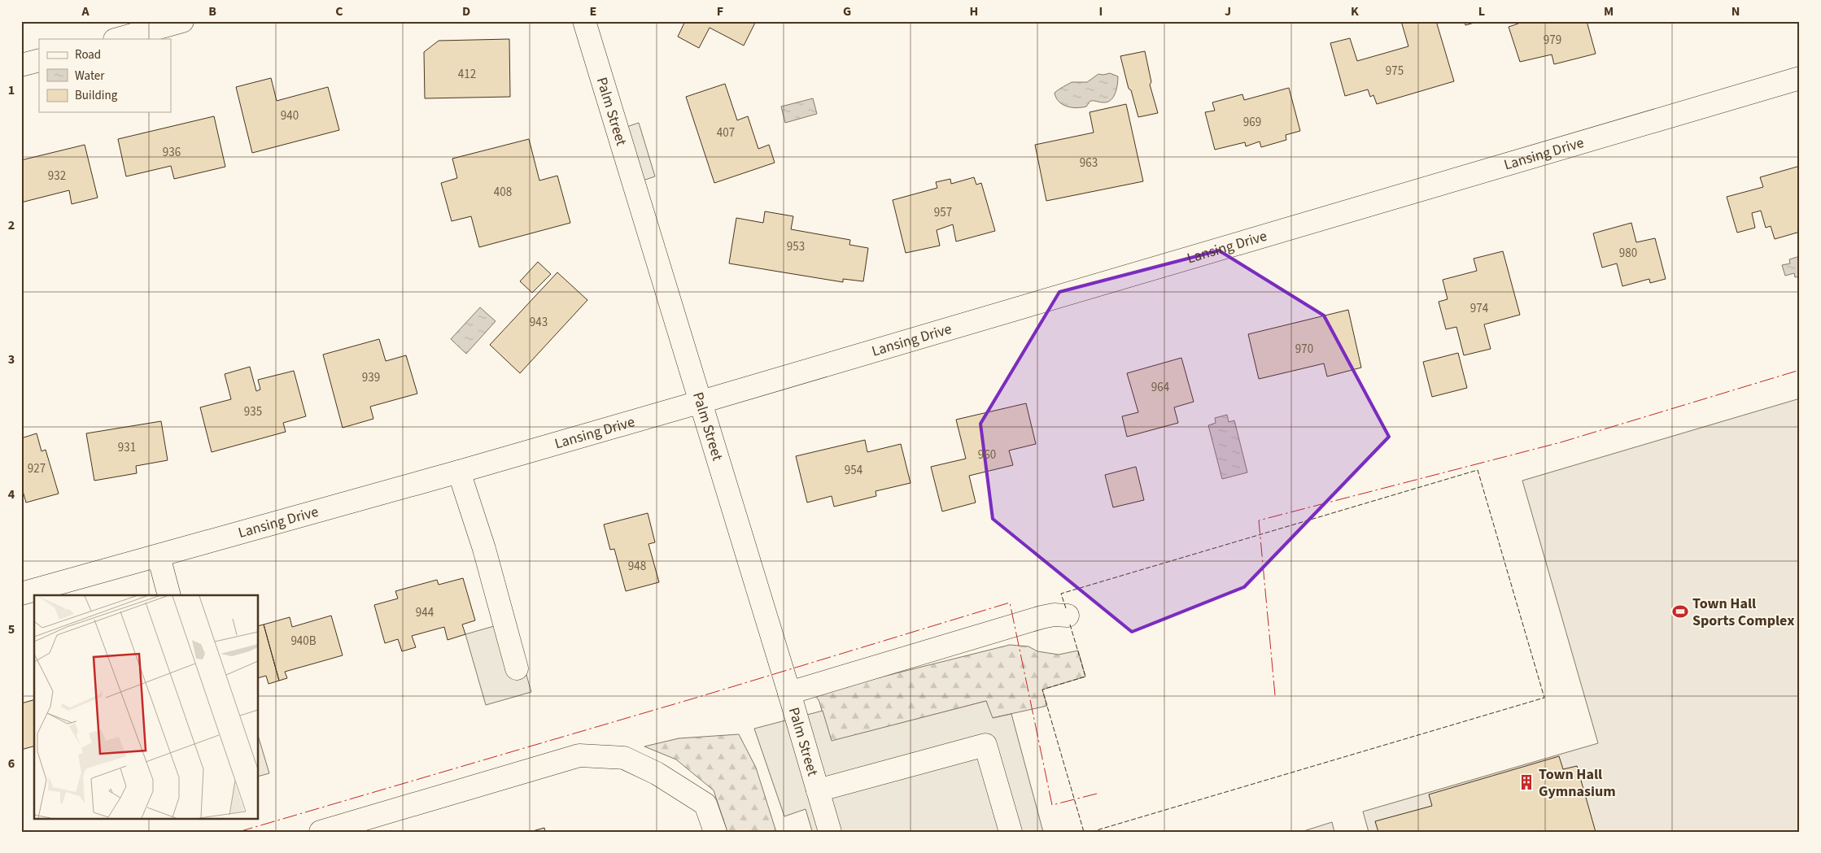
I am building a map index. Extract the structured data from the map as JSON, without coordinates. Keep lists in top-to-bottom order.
{
  "streets": {
    "street": ["Palm Street", "Lansing Drive"]
  },
  "crossings": [
    ["Palm Street", "Lansing Drive"]
  ],
  "places": {
    "sports": ["Town Hall Sports Complex"],
    "building": ["Town Hall Gymnasium"]
  },
  "house_numbers": [
    "979",
    "975",
    "412",
    "940",
    "969",
    "407",
    "936",
    "963",
    "932",
    "408",
    "957",
    "953",
    "980",
    "974",
    "943",
    "970",
    "939",
    "964",
    "935",
    "931",
    "960",
    "927",
    "954",
    "948",
    "944",
    "940B"
  ],
  "legend": ["Road", "Water", "Building"],
  "grid": {
    "columns": [
      "A",
      "B",
      "C",
      "D",
      "E",
      "F",
      "G",
      "H",
      "I",
      "J",
      "K",
      "L",
      "M",
      "N"
    ],
    "rows": [
      "1",
      "2",
      "3",
      "4",
      "5",
      "6"
    ]
  }
}
